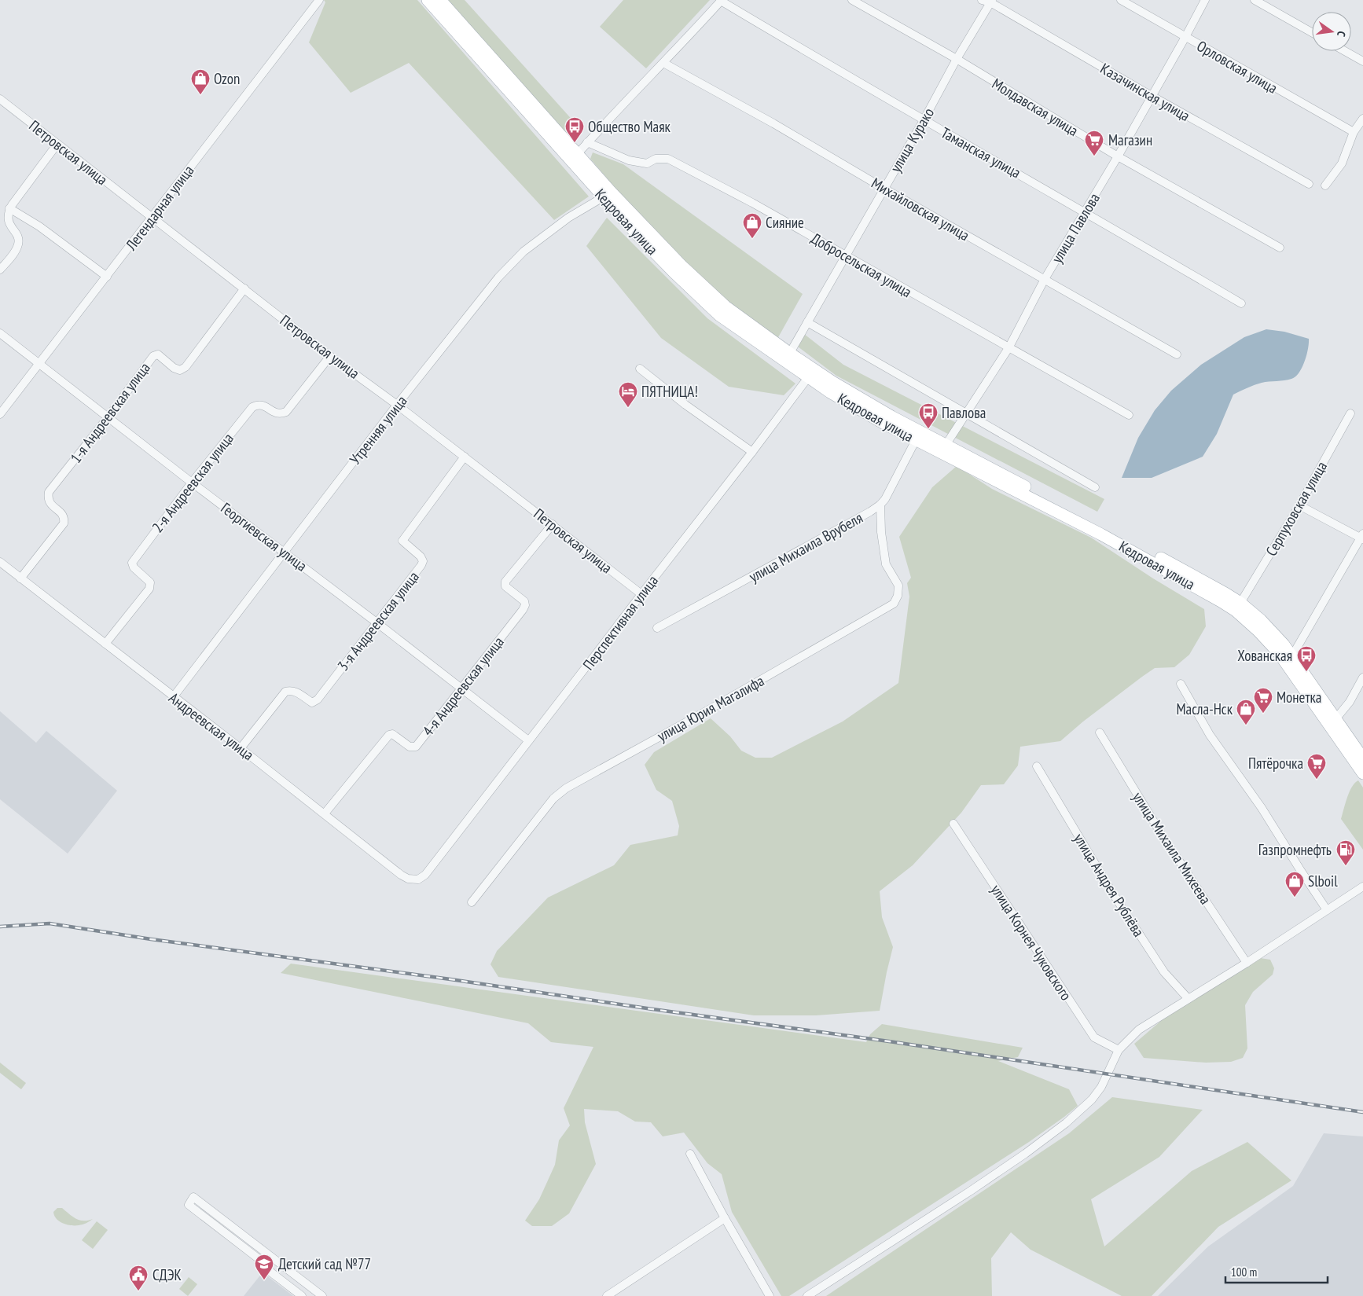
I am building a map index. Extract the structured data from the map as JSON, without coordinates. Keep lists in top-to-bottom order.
{
  "streets": {
    "main road": ["Кедровая улица"],
    "street": [
      "Орловская улица",
      "Казачинская улица",
      "Молдавская улица",
      "улица Курако",
      "Петровская улица",
      "Таманская улица",
      "Легендарная улица",
      "Михайловская улица",
      "улица Павлова",
      "Добросельская улица",
      "1-я Андреевская улица",
      "Утренняя улица",
      "2-я Андреевская улица",
      "Серпуховская улица",
      "Георгиевская улица",
      "улица Михаила Врубеля",
      "3-я Андреевская улица",
      "Перспективная улица",
      "4-я Андреевская улица",
      "улица Юрия Магалифа",
      "Андреевская улица",
      "улица Михаила Михеева",
      "улица Андрея Рублёва",
      "улица Корнея Чуковского"
    ]
  },
  "crossings": [
    ["Орловская улица", "улица Павлова"],
    ["Казачинская улица", "улица Курако"],
    ["Казачинская улица", "улица Павлова"],
    ["Молдавская улица", "улица Курако"],
    ["Молдавская улица", "улица Павлова"],
    ["улица Курако", "Таманская улица"],
    ["улица Курако", "Михайловская улица"],
    ["улица Курако", "Кедровая улица"],
    ["улица Курако", "Добросельская улица"],
    ["Петровская улица", "Легендарная улица"],
    ["Петровская улица", "1-я Андреевская улица"],
    ["Петровская улица", "Утренняя улица"],
    ["Петровская улица", "2-я Андреевская улица"],
    ["Петровская улица", "3-я Андреевская улица"],
    ["Петровская улица", "Перспективная улица"],
    ["Петровская улица", "4-я Андреевская улица"],
    ["Таманская улица", "улица Павлова"],
    ["Легендарная улица", "Георгиевская улица"],
    ["Михайловская улица", "улица Павлова"],
    ["Кедровая улица", "улица Павлова"],
    ["Кедровая улица", "Утренняя улица"],
    ["Кедровая улица", "Серпуховская улица"],
    ["Кедровая улица", "улица Михаила Врубеля"],
    ["Кедровая улица", "Перспективная улица"],
    ["улица Павлова", "Добросельская улица"],
    ["1-я Андреевская улица", "Георгиевская улица"],
    ["1-я Андреевская улица", "Андреевская улица"],
    ["Утренняя улица", "Георгиевская улица"],
    ["Утренняя улица", "Андреевская улица"],
    ["2-я Андреевская улица", "Георгиевская улица"],
    ["2-я Андреевская улица", "Андреевская улица"],
    ["Георгиевская улица", "3-я Андреевская улица"],
    ["Георгиевская улица", "Перспективная улица"],
    ["Георгиевская улица", "4-я Андреевская улица"],
    ["улица Михаила Врубеля", "улица Юрия Магалифа"],
    ["3-я Андреевская улица", "Андреевская улица"],
    ["Перспективная улица", "Андреевская улица"],
    ["4-я Андреевская улица", "Андреевская улица"]
  ],
  "places": {
    "shop": [
      "Ozon",
      "Сияние",
      "Масла-Нск",
      "Slboil"
    ],
    "bus stop": ["Общество Маяк", "Павлова", "Хованская"],
    "supermarket": ["Магазин", "Монетка", "Пятёрочка"],
    "hotel": ["ПЯТНИЦА!"],
    "fuel station": ["Газпромнефть"],
    "school or university": ["Детский сад №77"],
    "public building": ["СДЭК"]
  },
  "scale_bar": "100 m",
  "north": "right"
}
